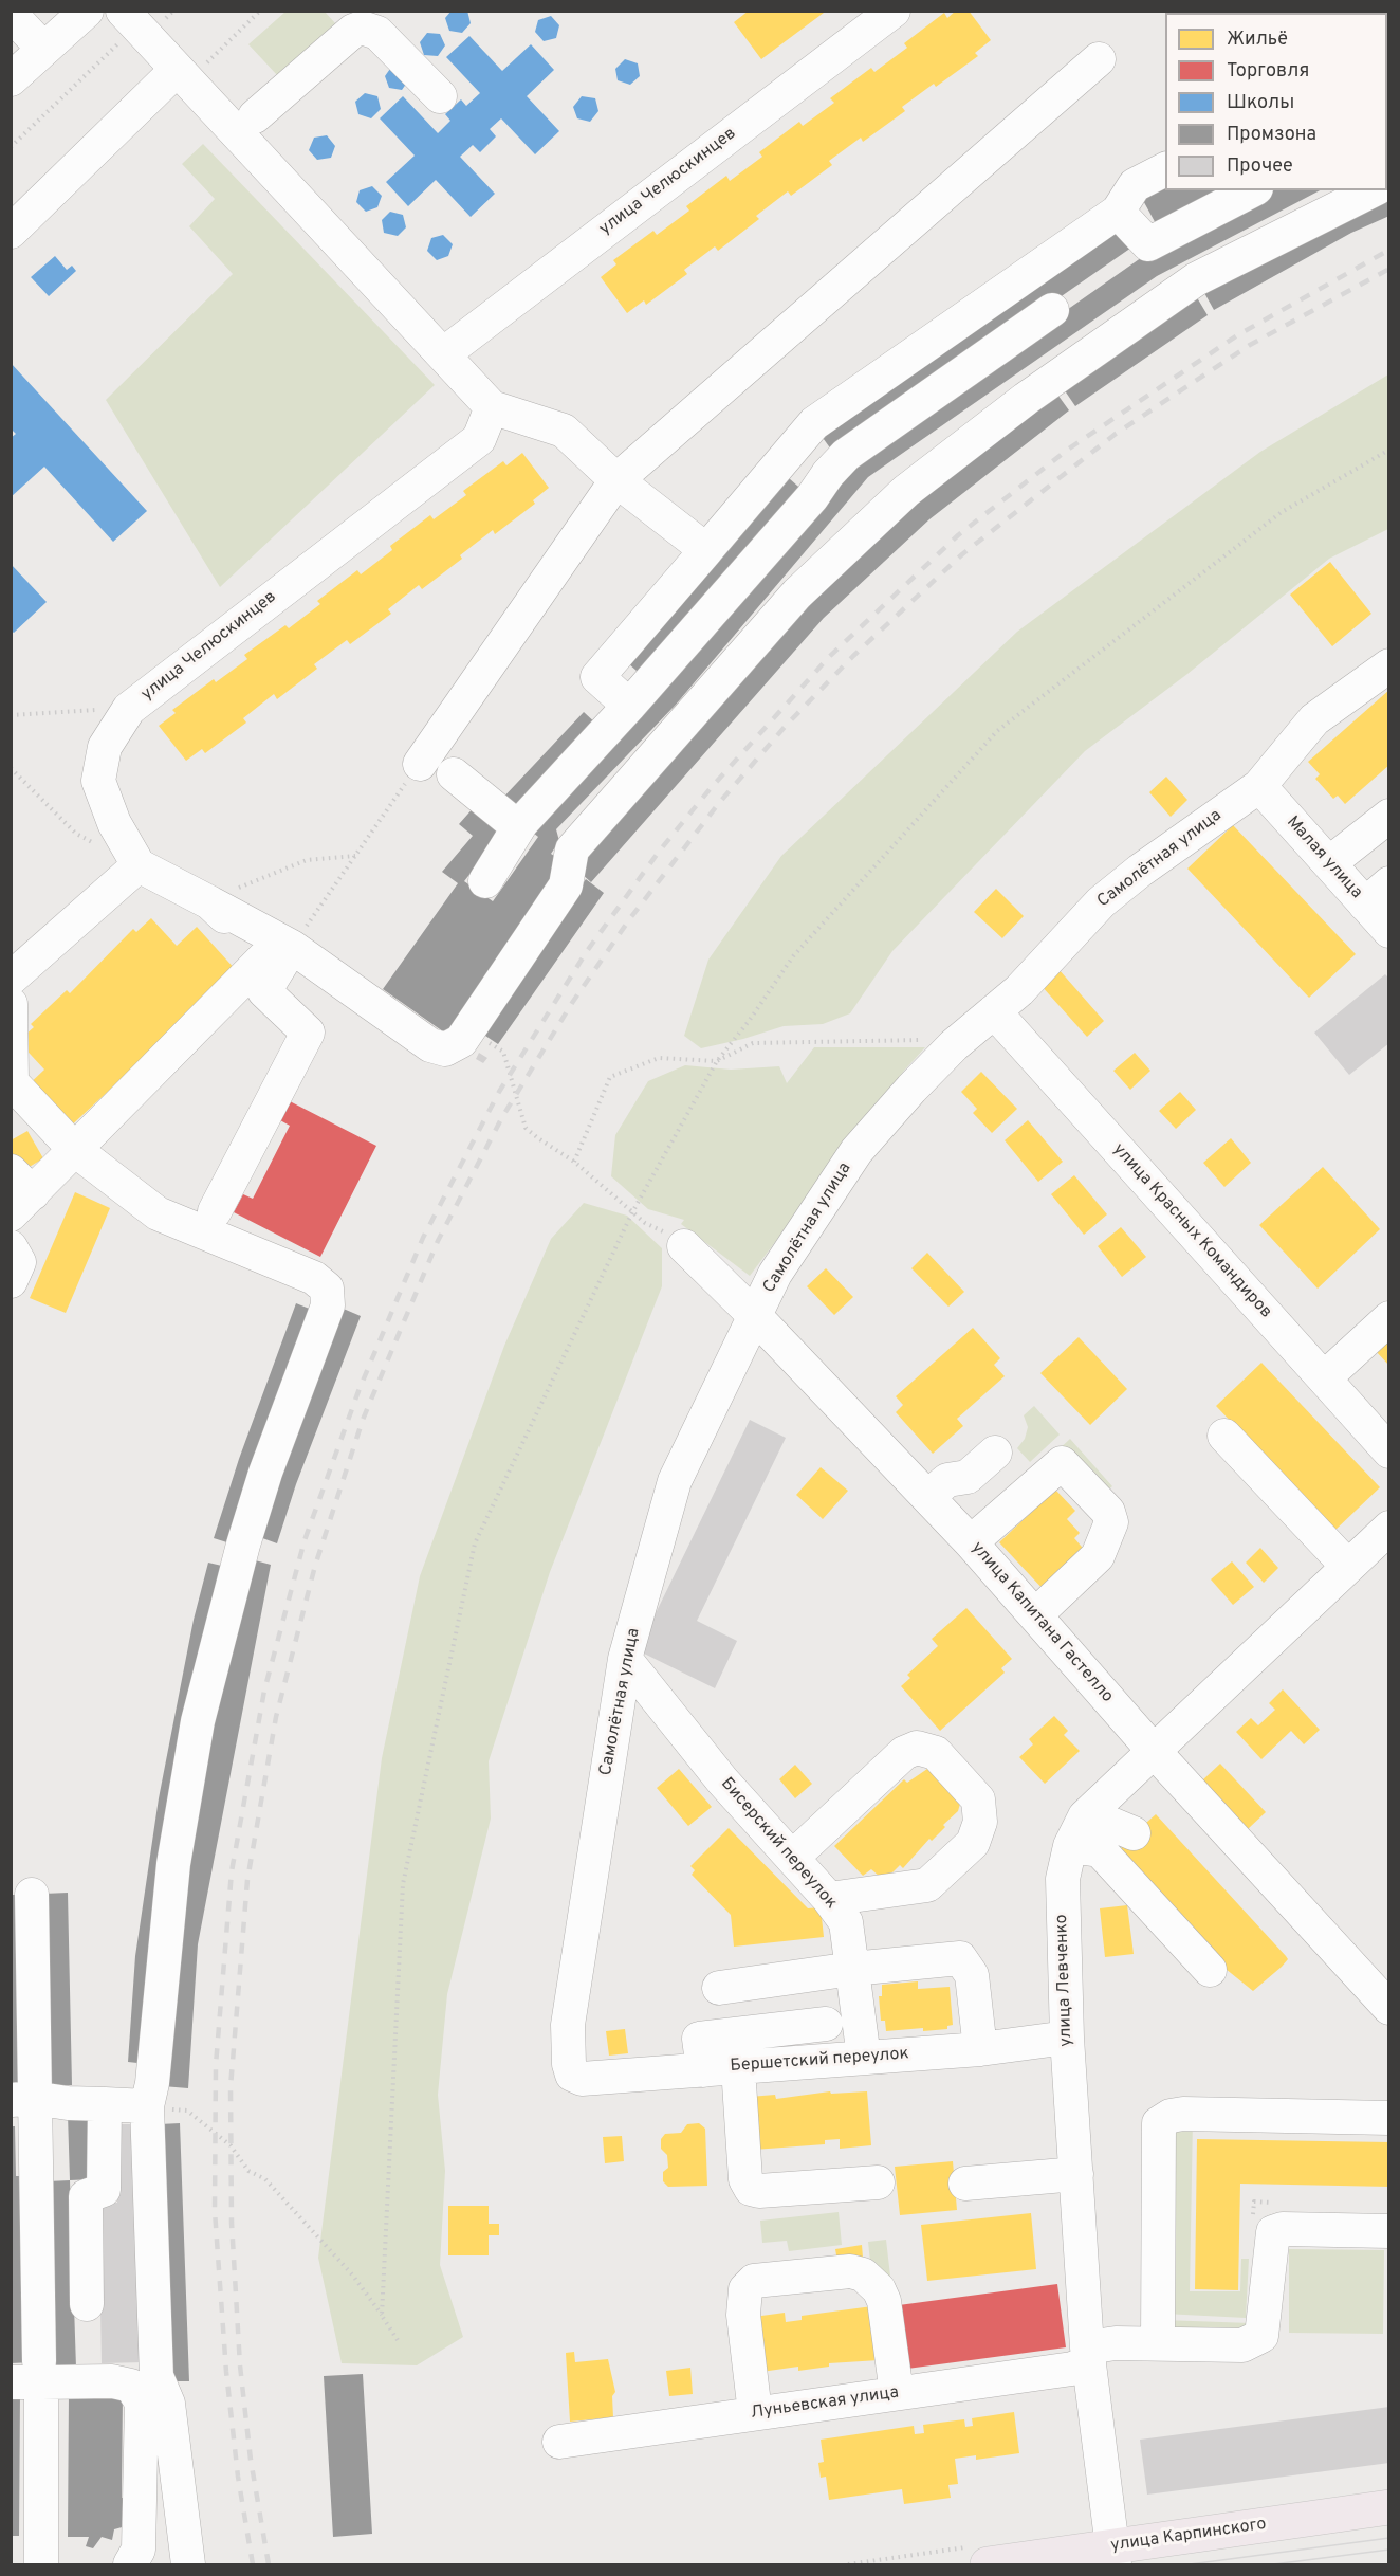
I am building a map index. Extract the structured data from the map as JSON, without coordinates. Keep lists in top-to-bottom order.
{
  "streets": {
    "main road": ["улица Карпинского"],
    "street": [
      "улица Челюскинцев",
      "Малая улица",
      "Самолётная улица",
      "улица Красных Командиров",
      "улица Капитана Гастелло",
      "Бисерский переулок",
      "улица Левченко",
      "Бершетский переулок",
      "Луньевская улица"
    ]
  },
  "crossings": [
    ["Малая улица", "Самолётная улица"],
    ["Самолётная улица", "улица Красных Командиров"],
    ["Самолётная улица", "улица Капитана Гастелло"],
    ["Самолётная улица", "Бисерский переулок"],
    ["Самолётная улица", "Бершетский переулок"],
    ["улица Капитана Гастелло", "улица Левченко"],
    ["Бисерский переулок", "Бершетский переулок"],
    ["улица Левченко", "Бершетский переулок"],
    ["улица Левченко", "Луньевская улица"],
    ["улица Левченко", "улица Карпинского"]
  ],
  "legend": [
    "Жильё",
    "Торговля",
    "Школы",
    "Промзона",
    "Прочее"
  ]
}
